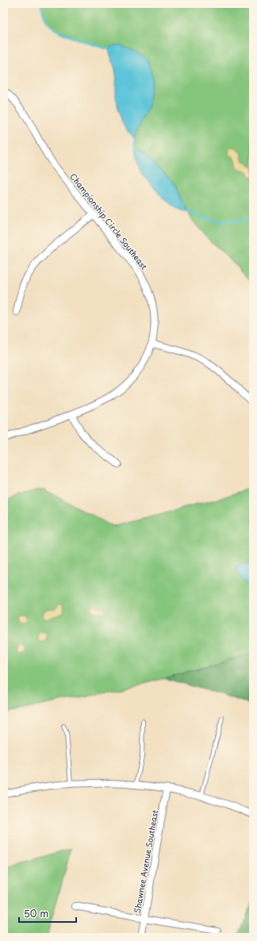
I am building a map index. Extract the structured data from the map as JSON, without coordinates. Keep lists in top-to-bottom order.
{
  "streets": {
    "street": ["Championship Circle Southeast", "Shawnee Avenue Southeast"]
  },
  "scale_bar": "50 m"
}
